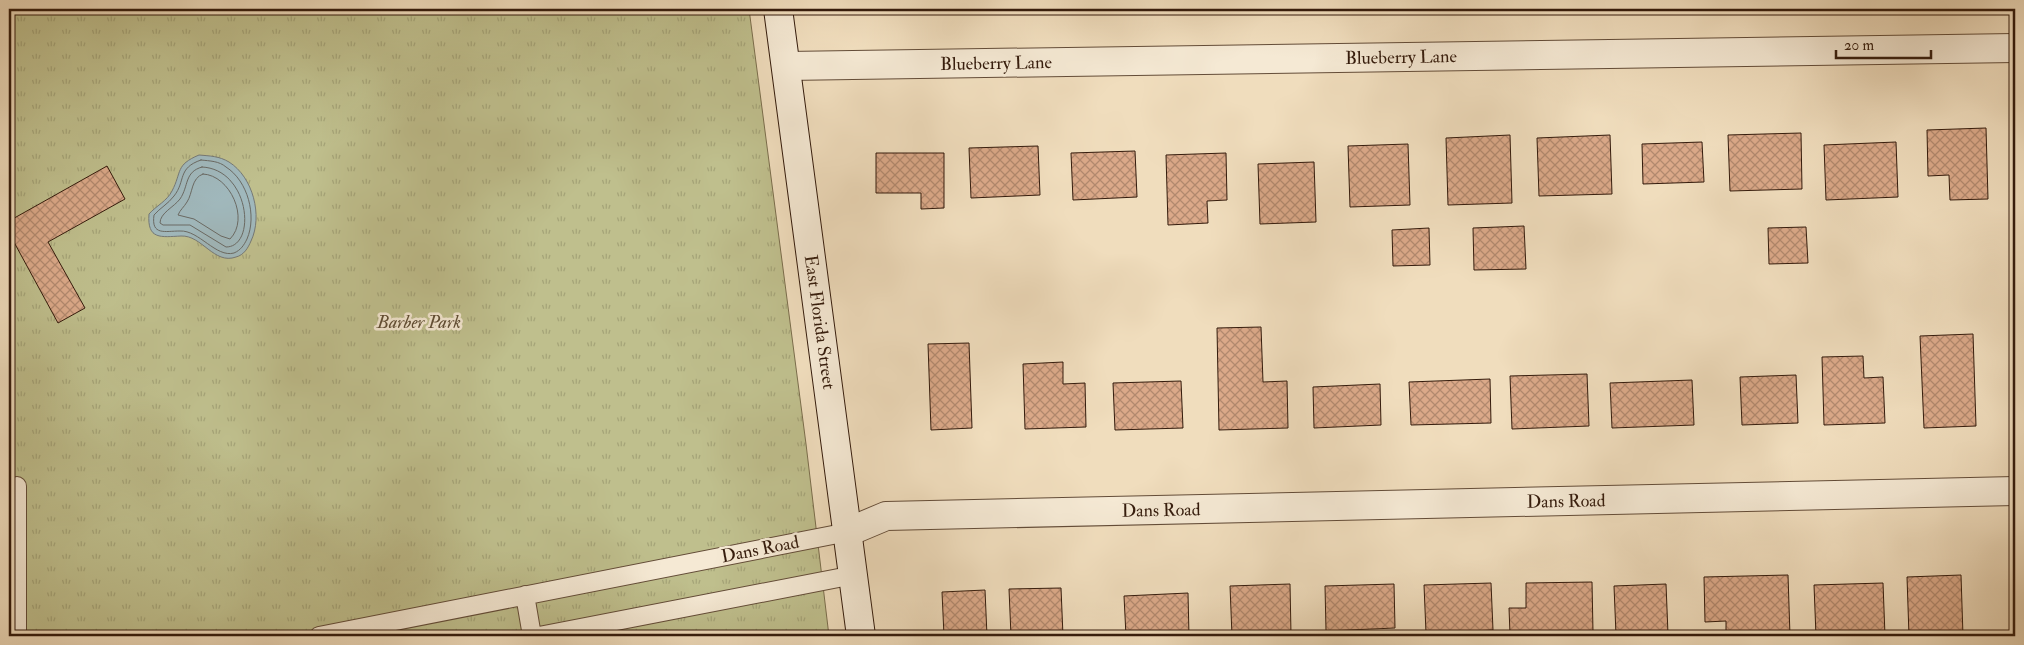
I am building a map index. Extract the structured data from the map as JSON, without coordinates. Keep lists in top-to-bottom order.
{
  "streets": {
    "street": ["Blueberry Lane", "East Florida Street", "Dans Road"]
  },
  "crossings": [
    ["Blueberry Lane", "East Florida Street"],
    ["East Florida Street", "Dans Road"]
  ],
  "parks": ["Barber Park"],
  "scale_bar": "20 m"
}
